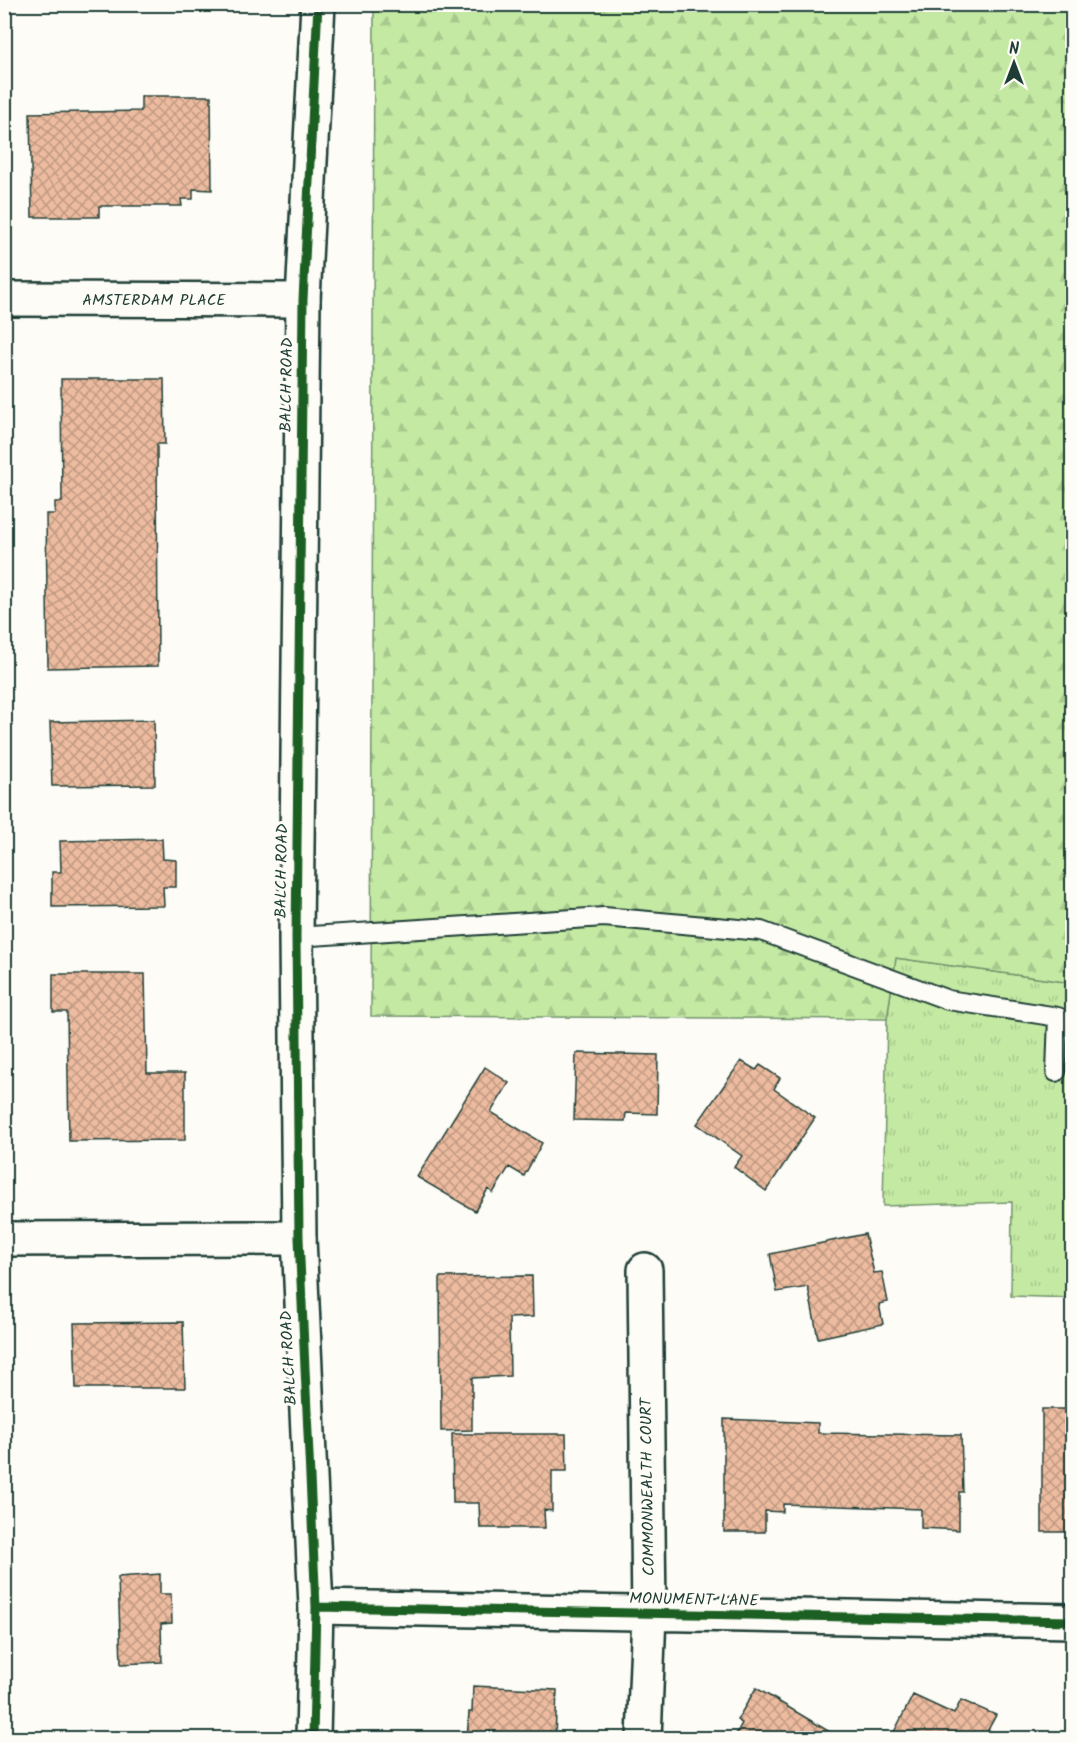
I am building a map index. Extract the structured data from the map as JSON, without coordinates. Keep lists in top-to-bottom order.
{
  "streets": {
    "street": [
      "AMSTERDAM PLACE",
      "BALCH ROAD",
      "COMMONWEALTH COURT",
      "MONUMENT LANE"
    ]
  },
  "crossings": [
    ["AMSTERDAM PLACE", "BALCH ROAD"],
    ["BALCH ROAD", "MONUMENT LANE"],
    ["COMMONWEALTH COURT", "MONUMENT LANE"]
  ],
  "north": "top"
}
